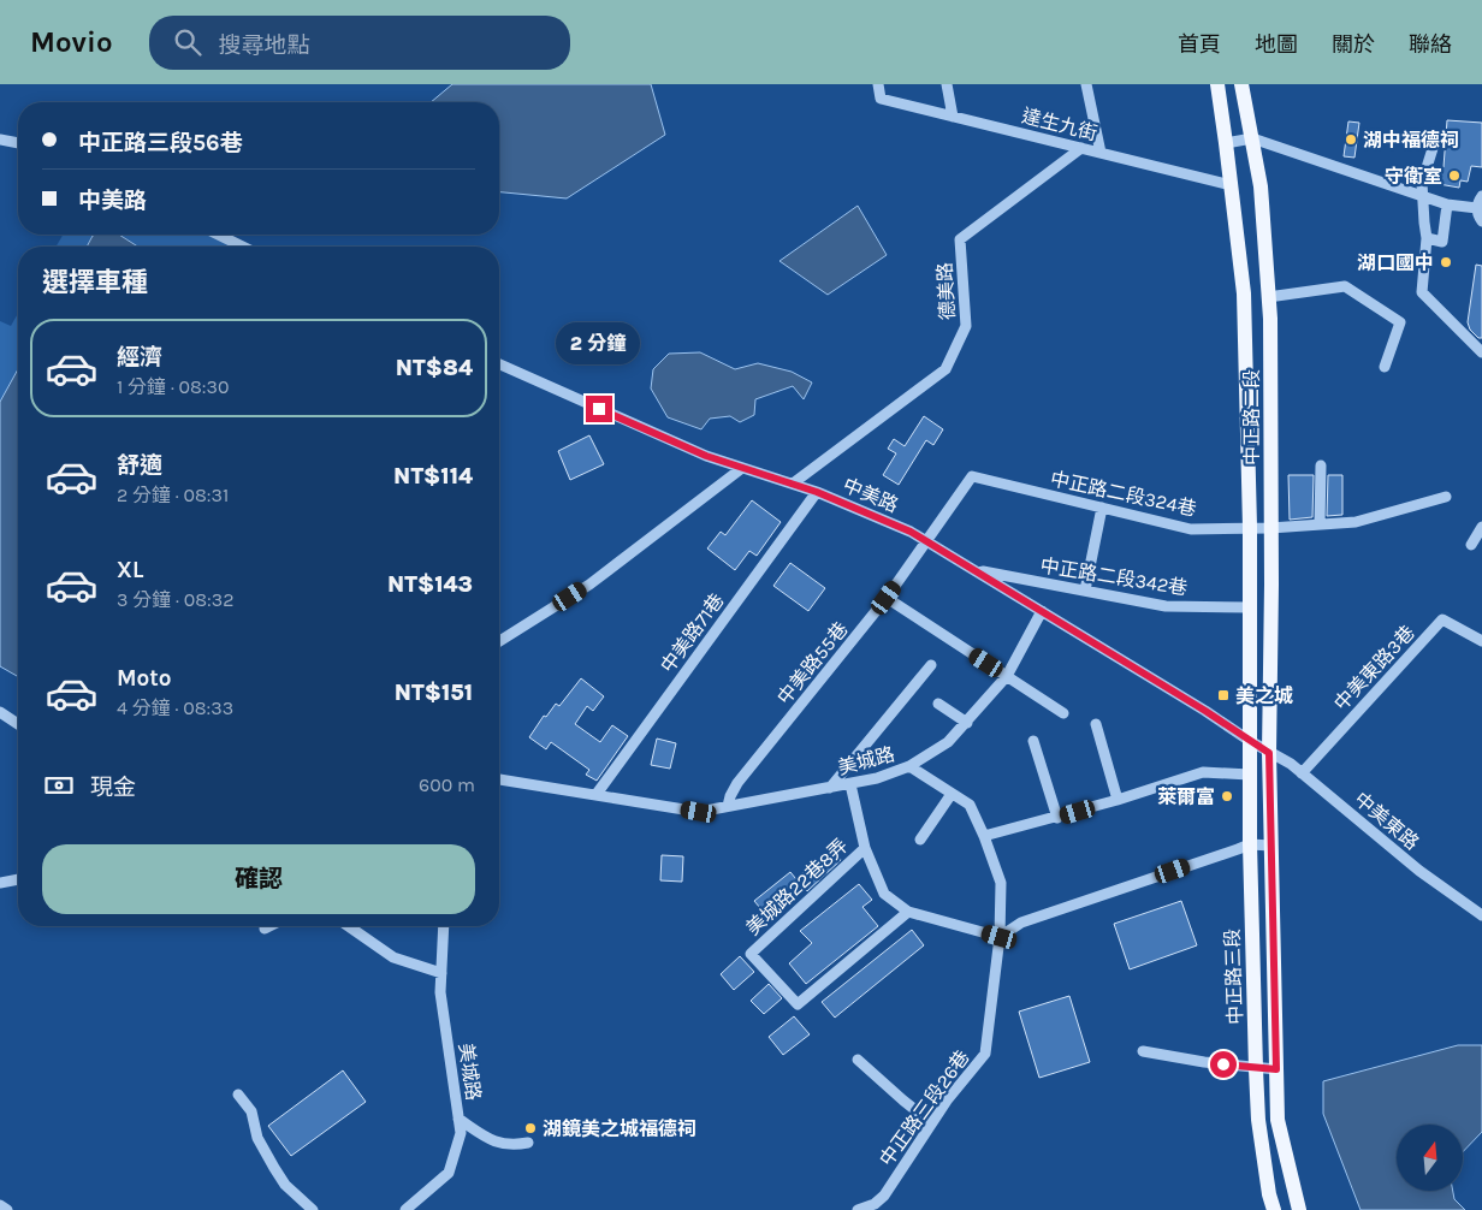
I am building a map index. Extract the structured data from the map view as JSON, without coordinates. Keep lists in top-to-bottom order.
{
  "streets": {
    "main road": ["中正路二段", "中正路三段"],
    "street": [
      "達生九街",
      "德美路",
      "中正路二段324巷",
      "中美路",
      "中正路二段342巷",
      "中美路71巷",
      "中美路55巷",
      "中美東路3巷",
      "美城路",
      "中美東路",
      "美城路22巷8弄",
      "中正路三段26巷"
    ]
  },
  "crossings": [
    ["達生九街", "德美路"],
    ["達生九街", "中正路二段"],
    ["德美路", "中美路"],
    ["中正路二段", "中正路二段324巷"],
    ["中正路二段", "中美路"],
    ["中正路二段", "中正路二段342巷"],
    ["中正路二段", "中美東路"],
    ["中正路二段", "中正路三段"],
    ["中正路二段324巷", "中美路55巷"],
    ["中美路", "中正路二段342巷"],
    ["中美路", "中美路71巷"],
    ["中美路", "中美路55巷"],
    ["中美路", "中美東路"],
    ["中美路", "中正路三段"],
    ["中美路71巷", "美城路"],
    ["中美路55巷", "美城路"],
    ["中美東路3巷", "中美東路"],
    ["美城路", "中正路三段26巷"],
    ["中美東路", "中正路三段"]
  ],
  "places": {
    "other": [
      "湖中福德祠",
      "守衛室",
      "湖口國中",
      "萊爾富",
      "湖鏡美之城福德祠"
    ],
    "transit": ["美之城"]
  },
  "north": "top",
  "page": {
    "header": "Movio",
    "search": "搜尋地點",
    "nav": [
      "首頁",
      "地圖",
      "關於",
      "聯絡"
    ],
    "banner": ["中正路三段56巷", "中美路"],
    "heading": "選擇車種",
    "list": [
      {
        "name": "經濟",
        "note": "1 分鐘 · 08:30",
        "value": "NT$84"
      },
      {
        "name": "舒適",
        "note": "2 分鐘 · 08:31",
        "value": "NT$114"
      },
      {
        "name": "XL",
        "note": "3 分鐘 · 08:32",
        "value": "NT$143"
      },
      {
        "name": "Moto",
        "note": "4 分鐘 · 08:33",
        "value": "NT$151"
      }
    ],
    "bubble": "2 分鐘",
    "pay": ["現金", "600 m"],
    "buttons": "確認"
  }
}
